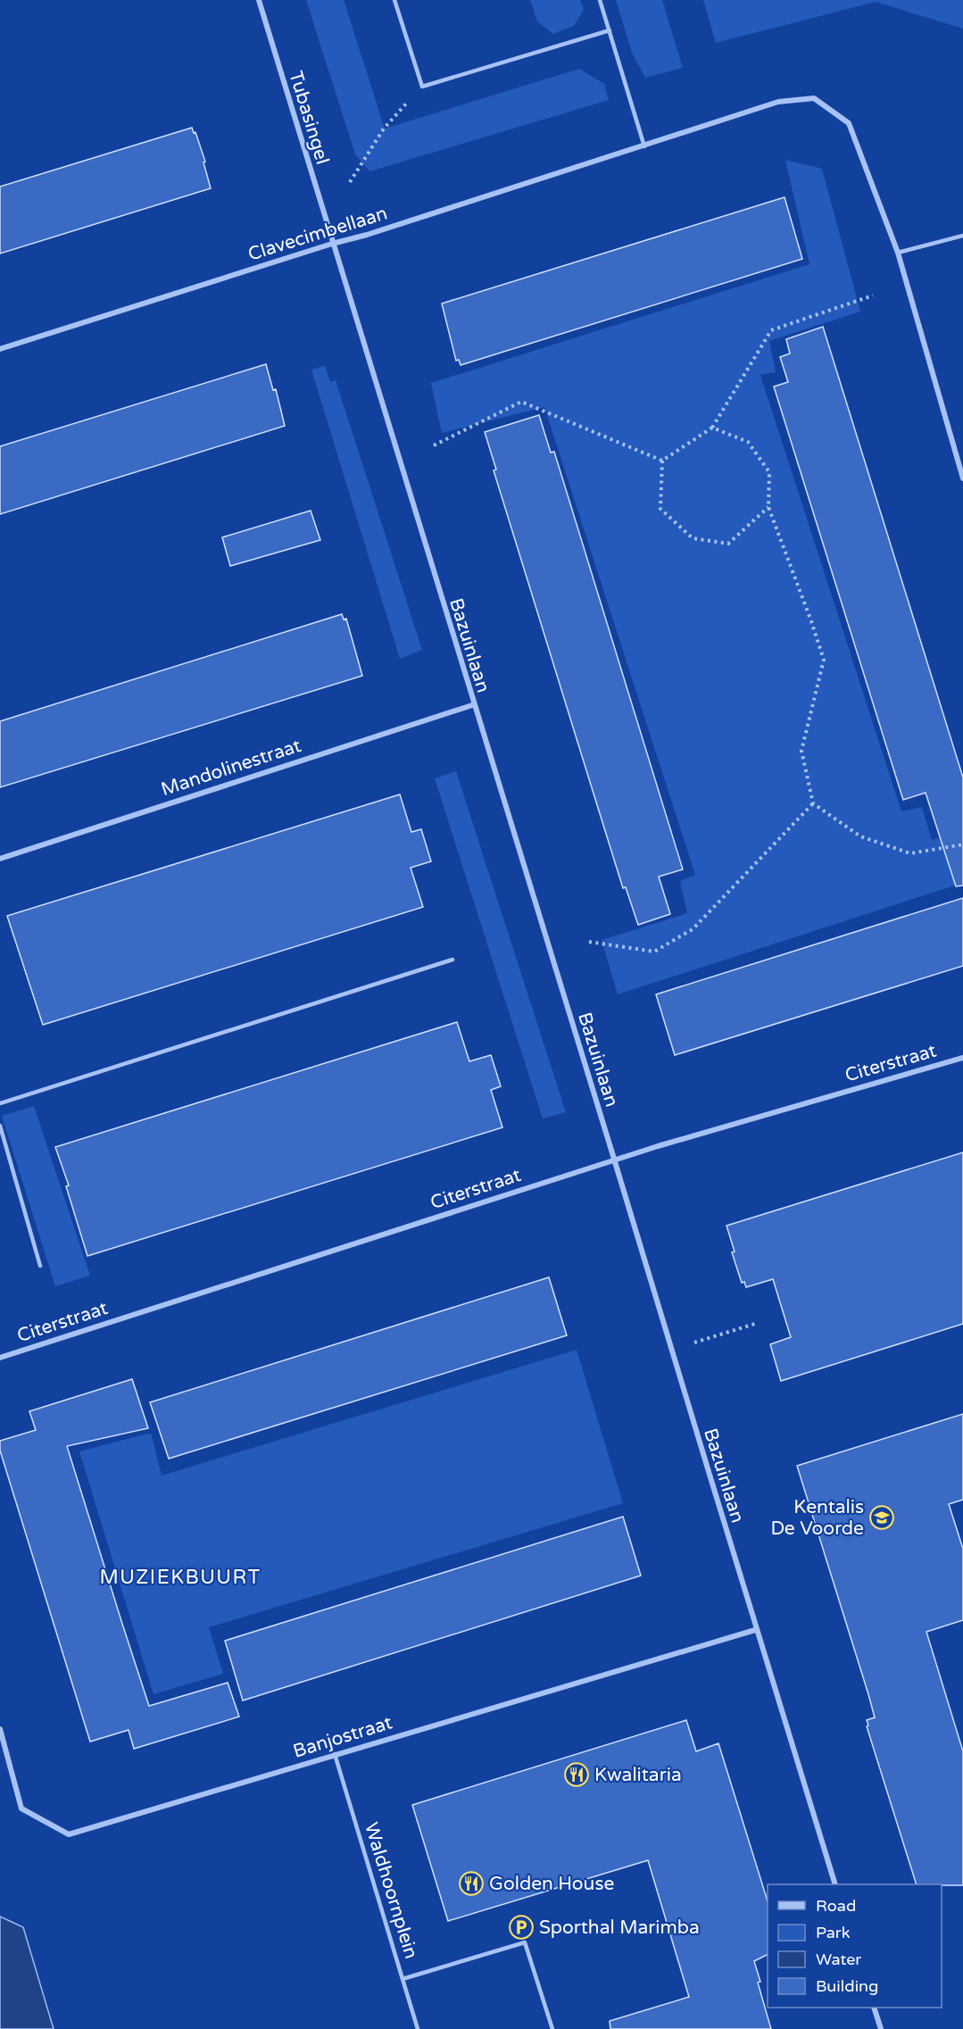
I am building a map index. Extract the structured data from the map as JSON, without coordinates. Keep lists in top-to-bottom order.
{
  "streets": {
    "street": [
      "Tubasingel",
      "Clavecimbellaan",
      "Bazuinlaan",
      "Mandolinestraat",
      "Citerstraat",
      "Banjostraat"
    ],
    "lane": ["Waldhoornplein"]
  },
  "crossings": [
    ["Tubasingel", "Clavecimbellaan"],
    ["Tubasingel", "Bazuinlaan"],
    ["Clavecimbellaan", "Bazuinlaan"],
    ["Bazuinlaan", "Mandolinestraat"],
    ["Bazuinlaan", "Citerstraat"],
    ["Bazuinlaan", "Banjostraat"],
    ["Banjostraat", "Waldhoornplein"]
  ],
  "districts": ["MUZIEKBUURT"],
  "places": {
    "school or university": ["Kentalis De Voorde"],
    "restaurant": ["Kwalitaria", "Golden House"],
    "parking": ["Sporthal Marimba"]
  },
  "legend": [
    "Road",
    "Park",
    "Water",
    "Building"
  ]
}
